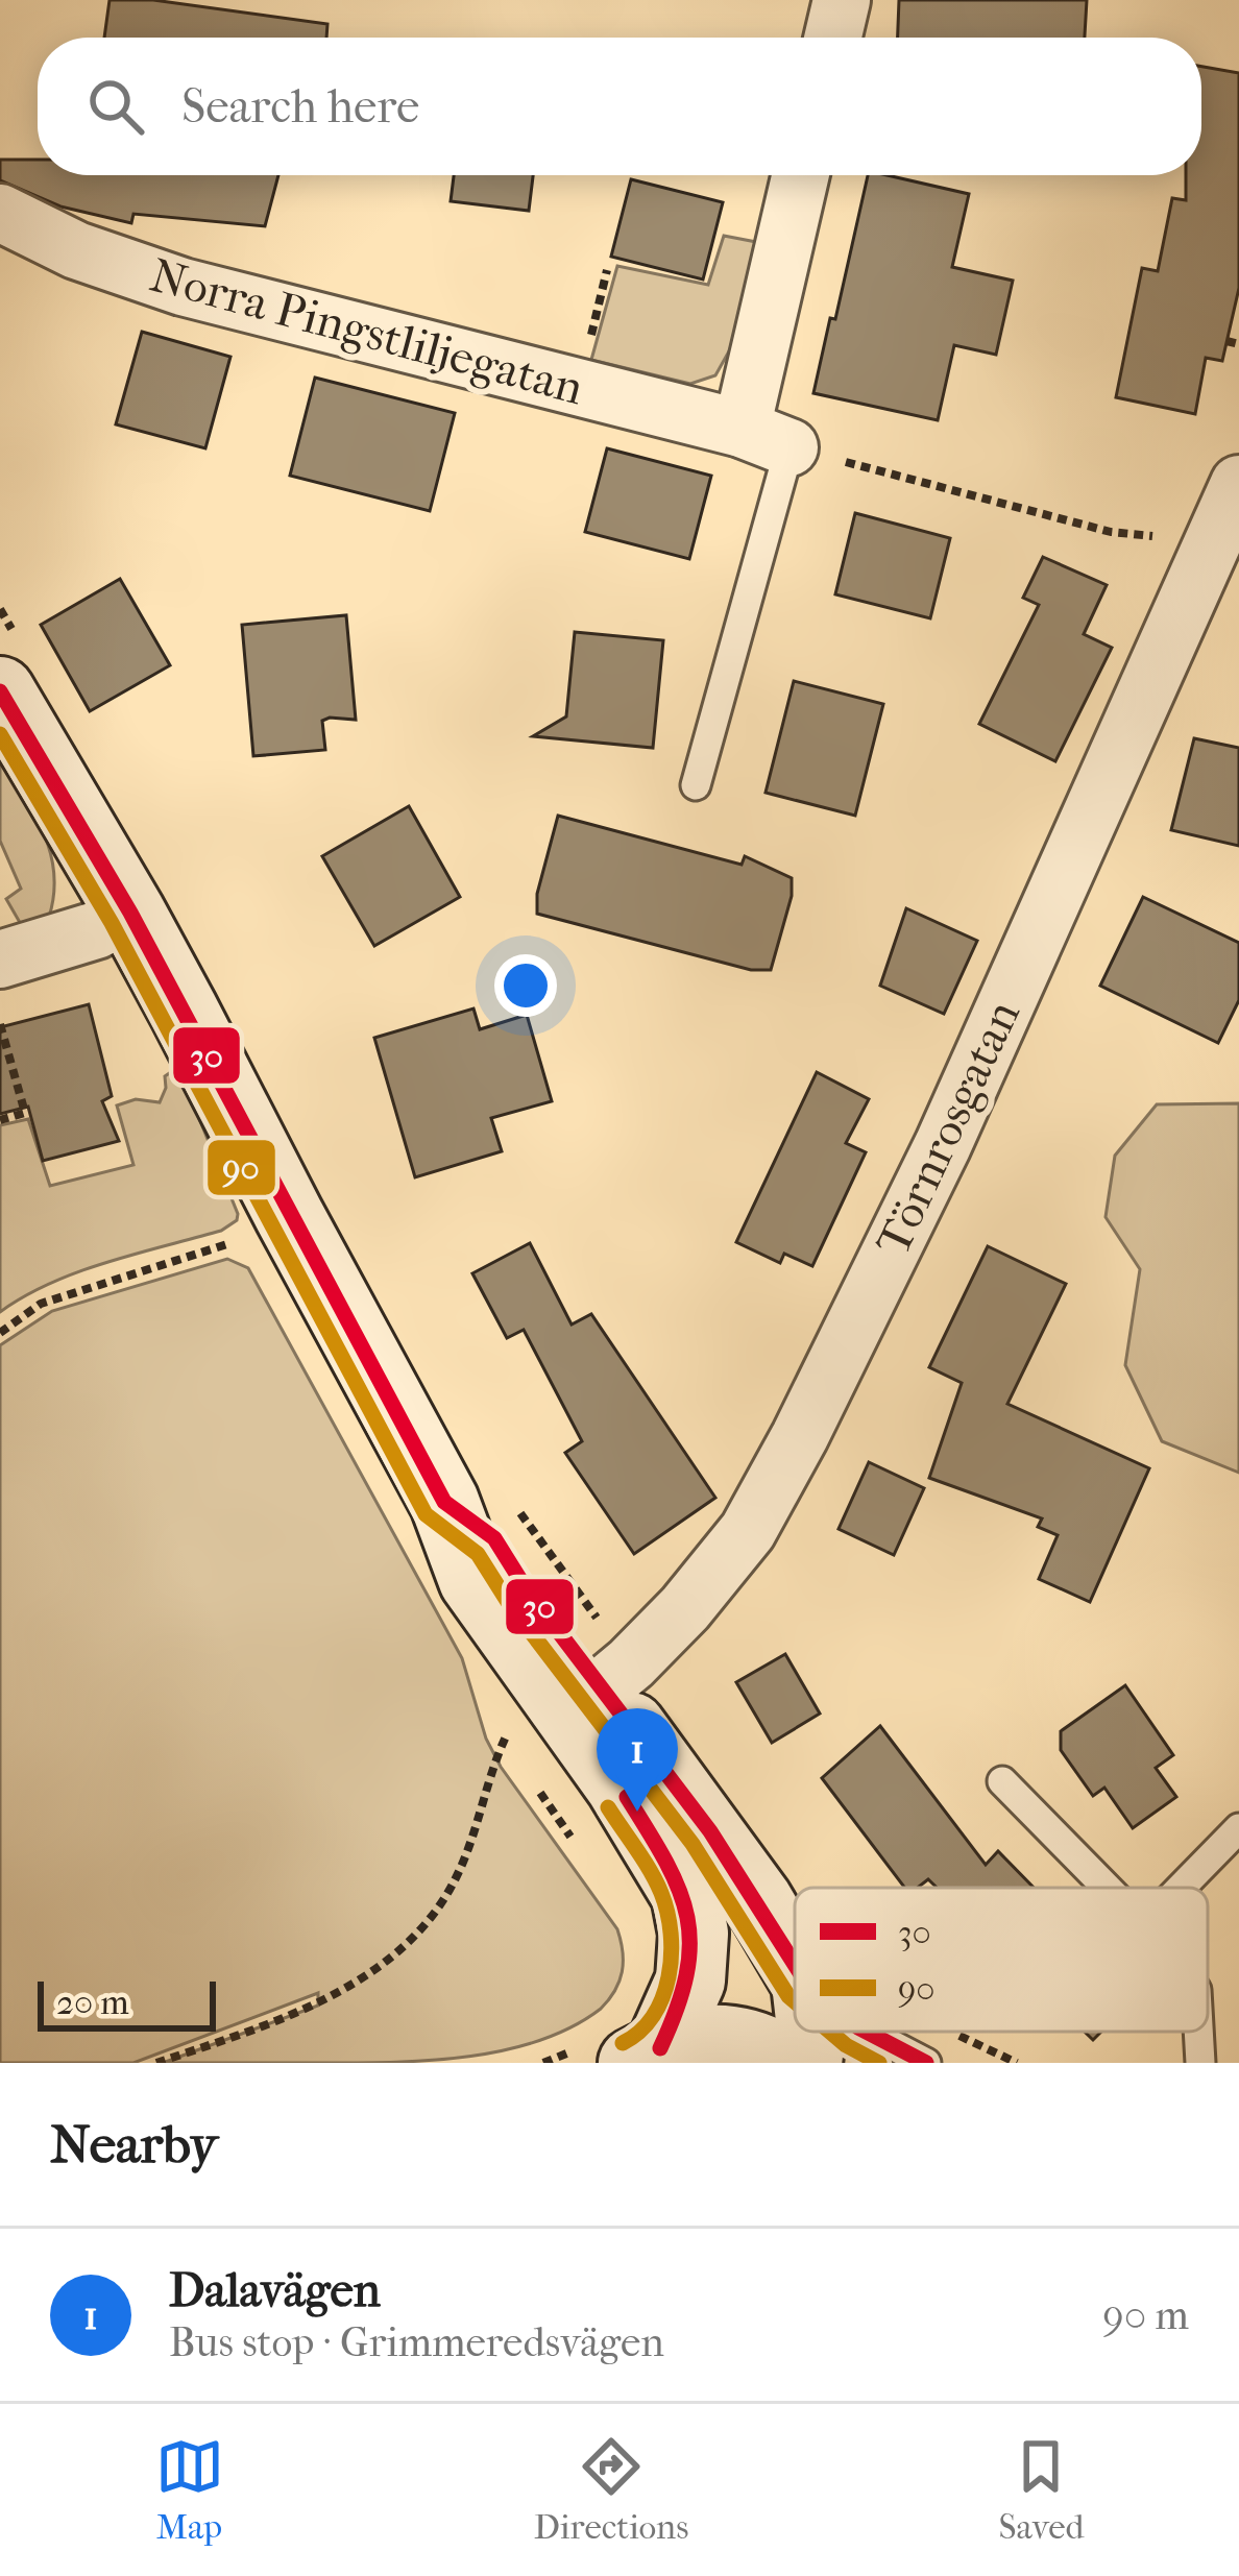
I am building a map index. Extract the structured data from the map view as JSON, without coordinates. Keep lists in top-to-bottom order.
{
  "streets": {
    "street": ["Norra Pingstliljegatan", "Törnrosgatan"]
  },
  "lines": ["transit line 30", "transit line 90"],
  "legend": ["30", "90"],
  "scale_bar": "20 m",
  "page": {
    "search": "Search here",
    "pins": "1",
    "scale": "20 m",
    "heading": "Nearby",
    "list": [
      {
        "mark": "1",
        "name": "Dalavägen",
        "note": "Bus stop · Grimmeredsvägen",
        "value": "90 m"
      }
    ],
    "nav": ["Map", "Directions", "Saved"]
  }
}
